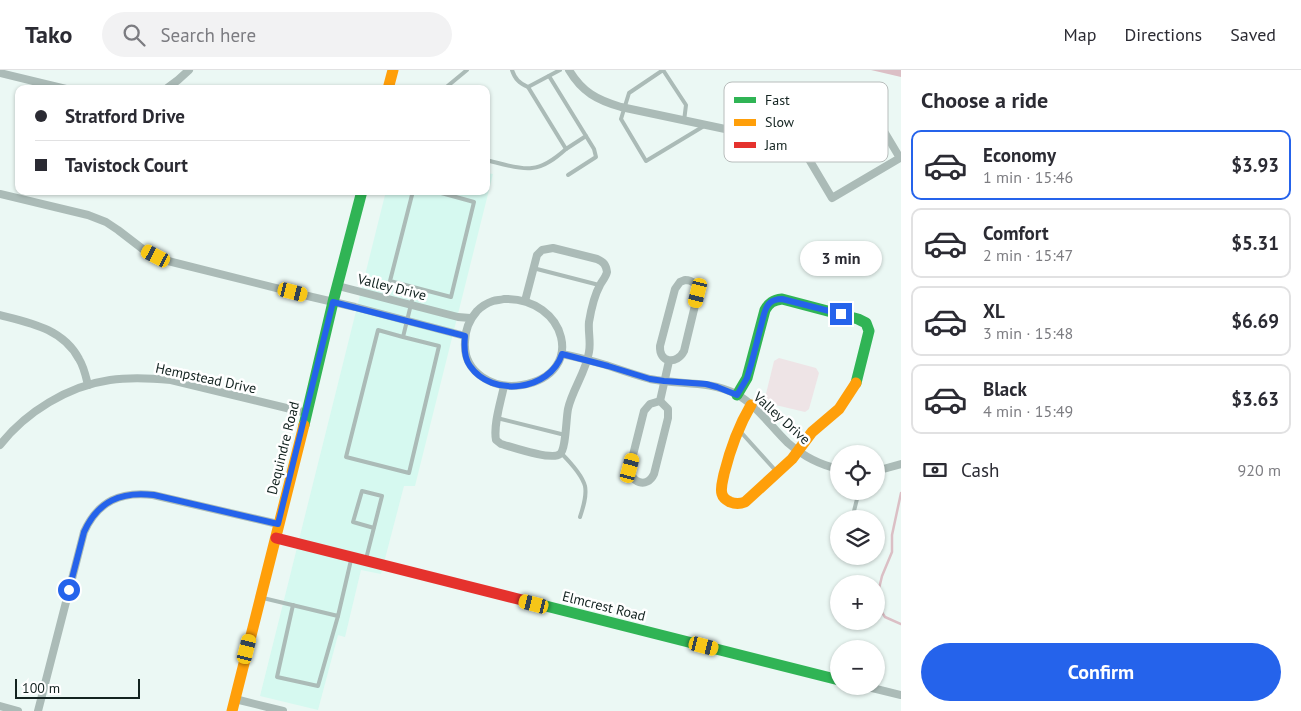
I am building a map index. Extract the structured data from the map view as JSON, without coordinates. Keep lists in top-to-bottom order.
{
  "streets": {
    "street": [
      "Valley Drive",
      "Hempstead Drive",
      "Dequindre Road",
      "Elmcrest Road"
    ]
  },
  "crossings": [
    ["Valley Drive", "Dequindre Road"],
    ["Hempstead Drive", "Dequindre Road"],
    ["Dequindre Road", "Elmcrest Road"]
  ],
  "legend": ["Fast", "Slow", "Jam"],
  "scale_bar": "100 m",
  "page": {
    "header": "Tako",
    "search": "Search here",
    "nav": ["Map", "Directions", "Saved"],
    "heading": "Choose a ride",
    "banner": ["Stratford Drive", "Tavistock Court"],
    "list": [
      {
        "name": "Economy",
        "note": "1 min · 15:46",
        "value": "$3.93"
      },
      {
        "name": "Comfort",
        "note": "2 min · 15:47",
        "value": "$5.31"
      },
      {
        "name": "XL",
        "note": "3 min · 15:48",
        "value": "$6.69"
      },
      {
        "name": "Black",
        "note": "4 min · 15:49",
        "value": "$3.63"
      }
    ],
    "bubble": "3 min",
    "pay": ["Cash", "920 m"],
    "map_buttons": ["+", "−"],
    "buttons": "Confirm",
    "scale": "100 m"
  }
}
